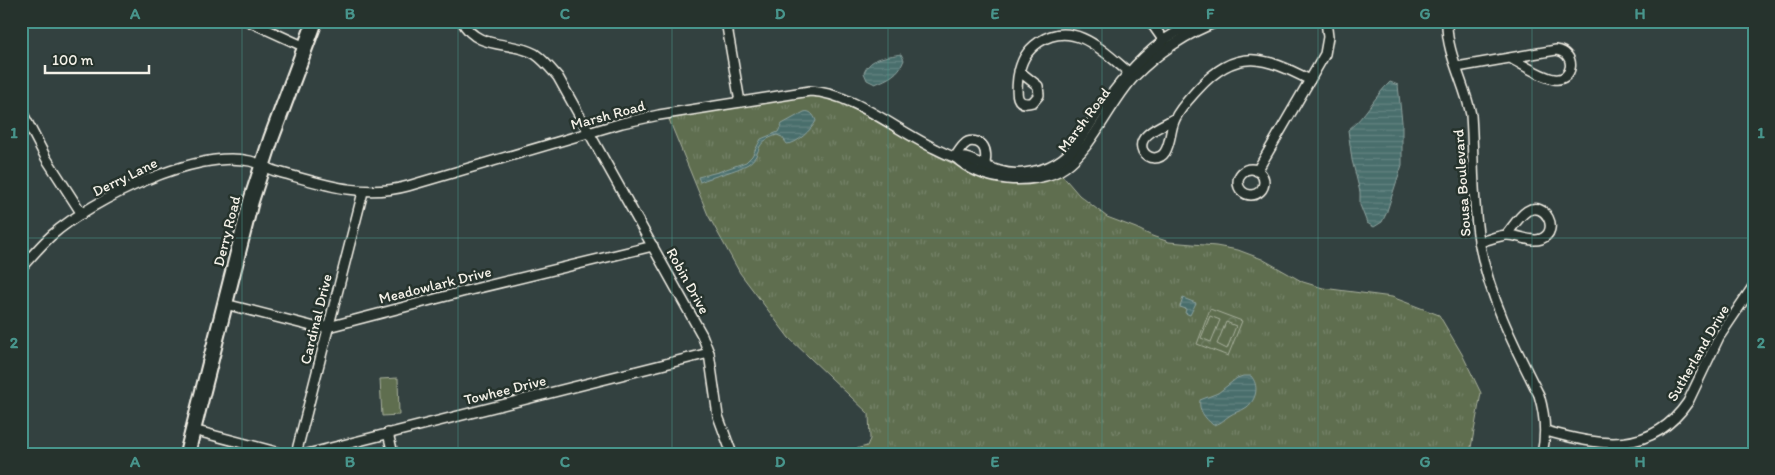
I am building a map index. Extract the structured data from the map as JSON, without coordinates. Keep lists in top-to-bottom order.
{
  "streets": {
    "main road": ["Derry Road"],
    "street": [
      "Marsh Road",
      "Derry Lane",
      "Sousa Boulevard",
      "Robin Drive",
      "Meadowlark Drive",
      "Cardinal Drive",
      "Sutherland Drive",
      "Towhee Drive"
    ]
  },
  "crossings": [
    ["Marsh Road", "Derry Lane"],
    ["Marsh Road", "Derry Road"],
    ["Marsh Road", "Robin Drive"],
    ["Marsh Road", "Cardinal Drive"],
    ["Derry Lane", "Derry Road"],
    ["Sousa Boulevard", "Sutherland Drive"],
    ["Derry Road", "Meadowlark Drive"],
    ["Robin Drive", "Meadowlark Drive"],
    ["Robin Drive", "Towhee Drive"],
    ["Meadowlark Drive", "Cardinal Drive"]
  ],
  "scale_bar": "100 m",
  "grid": {
    "columns": [
      "A",
      "B",
      "C",
      "D",
      "E",
      "F",
      "G",
      "H"
    ],
    "rows": ["1", "2"]
  }
}
